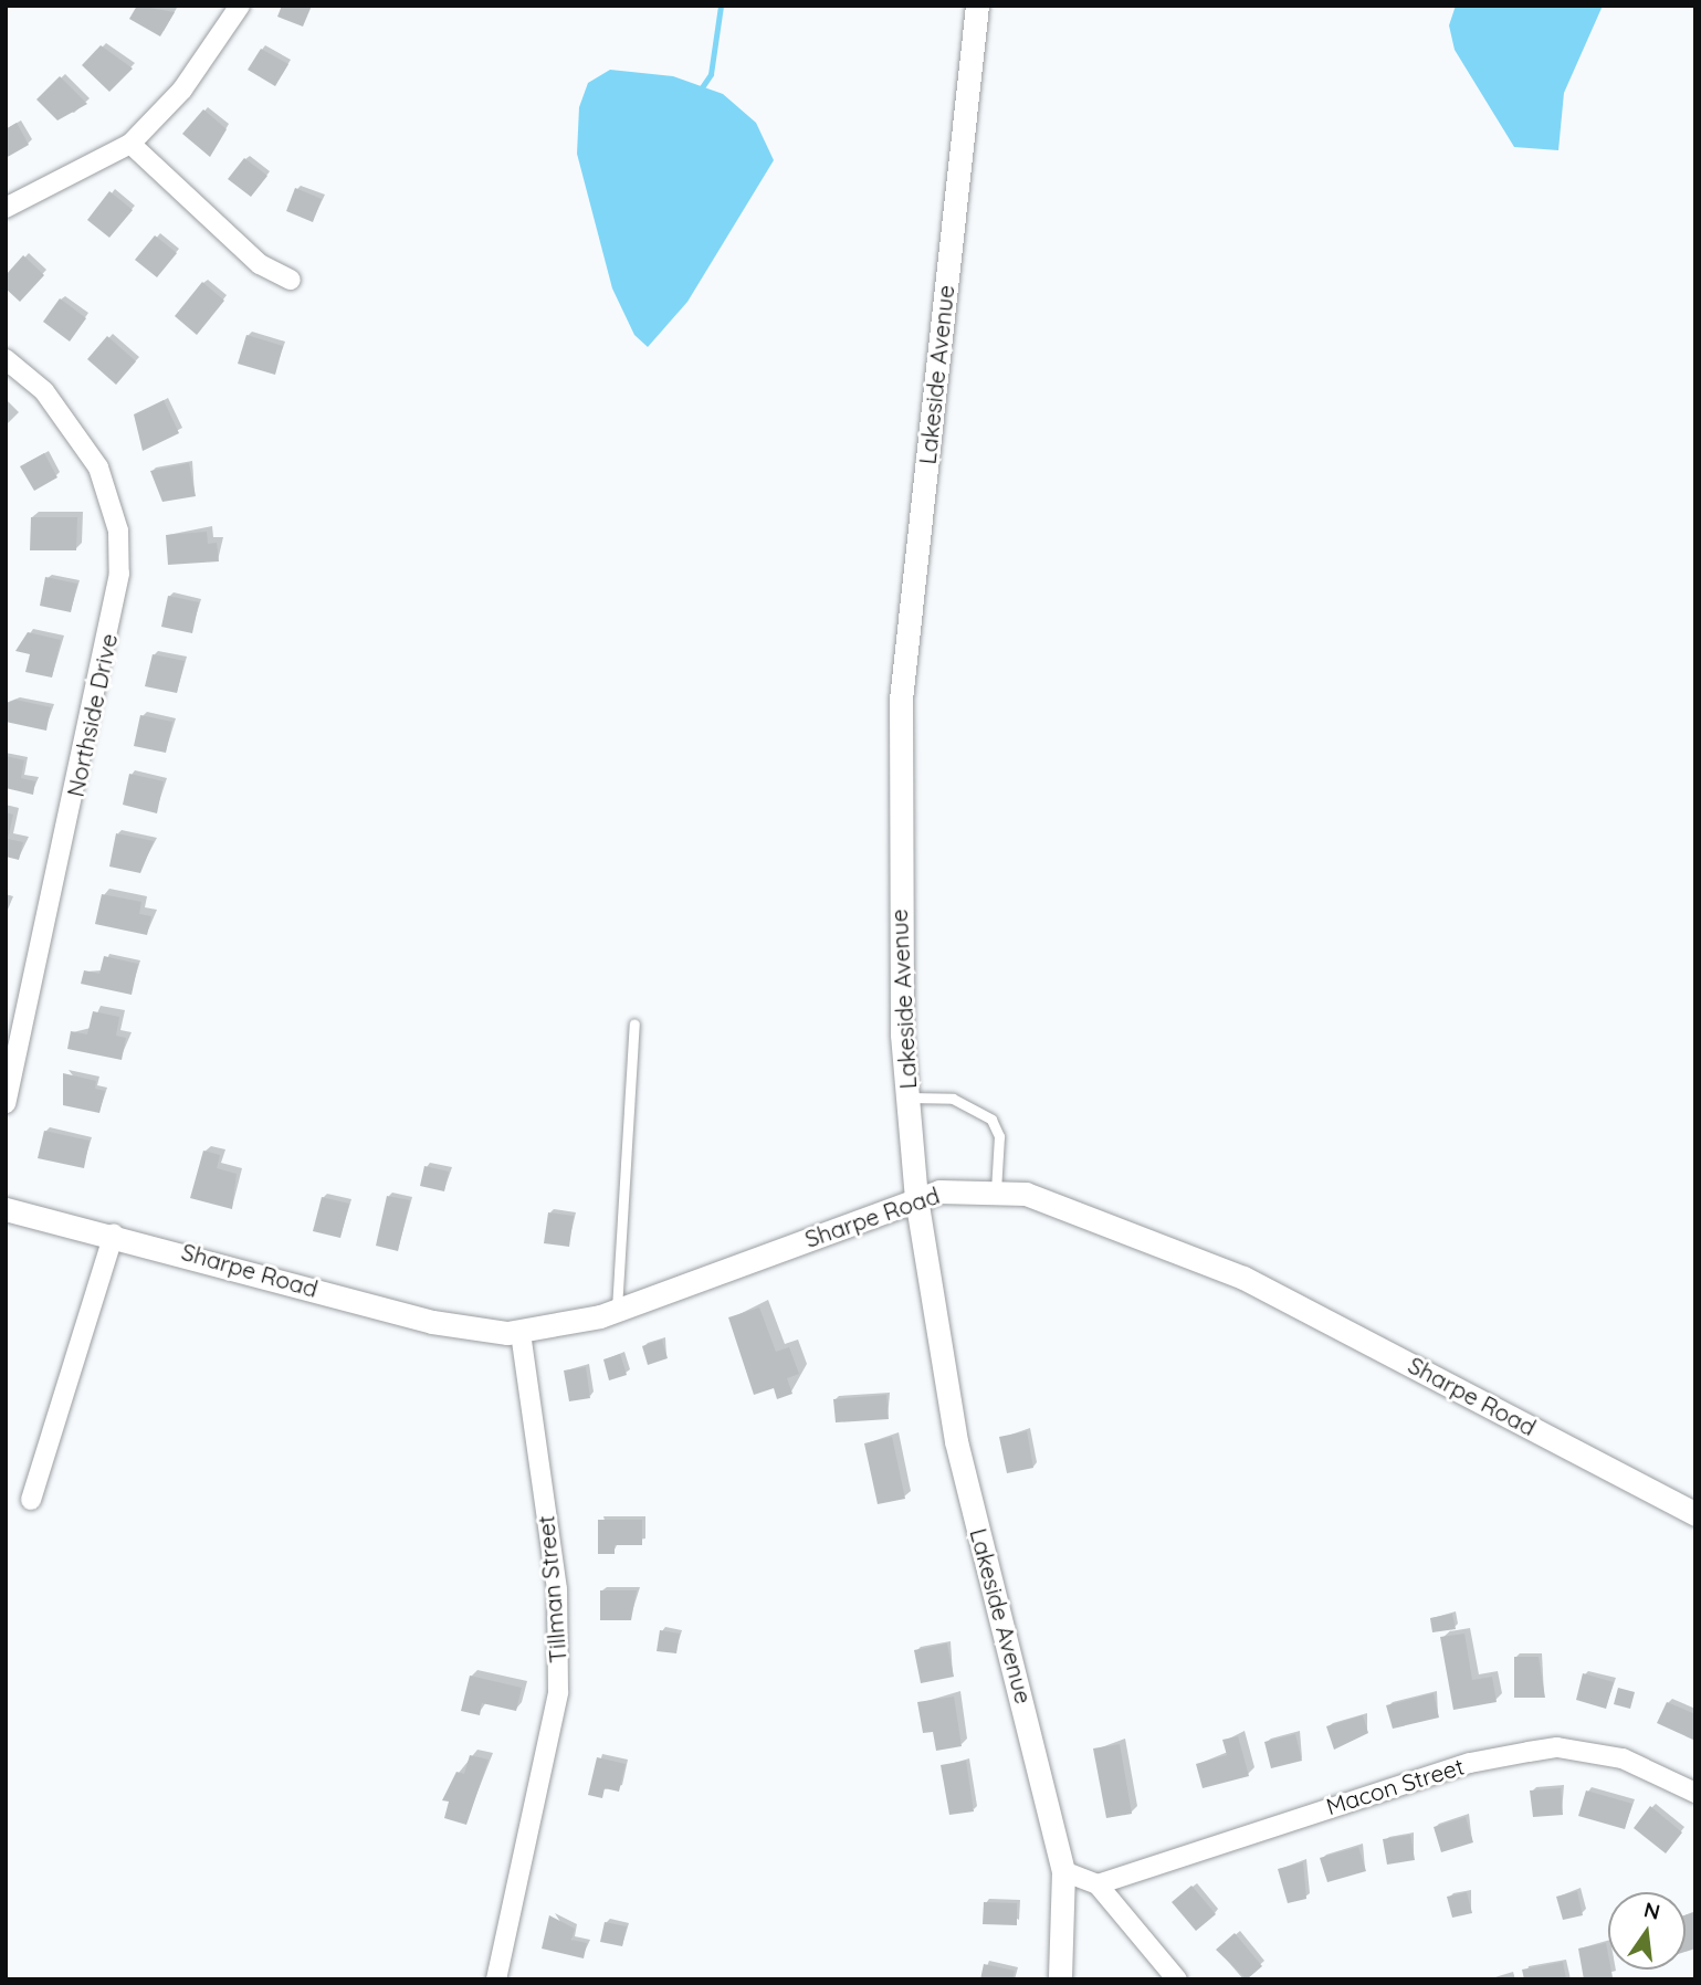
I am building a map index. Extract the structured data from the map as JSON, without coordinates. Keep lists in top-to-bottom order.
{
  "streets": {
    "street": [
      "Lakeside Avenue",
      "Northside Drive",
      "Sharpe Road",
      "Tillman Street",
      "Macon Street"
    ]
  },
  "crossings": [
    ["Lakeside Avenue", "Sharpe Road"],
    ["Sharpe Road", "Tillman Street"]
  ],
  "north": "top"
}
